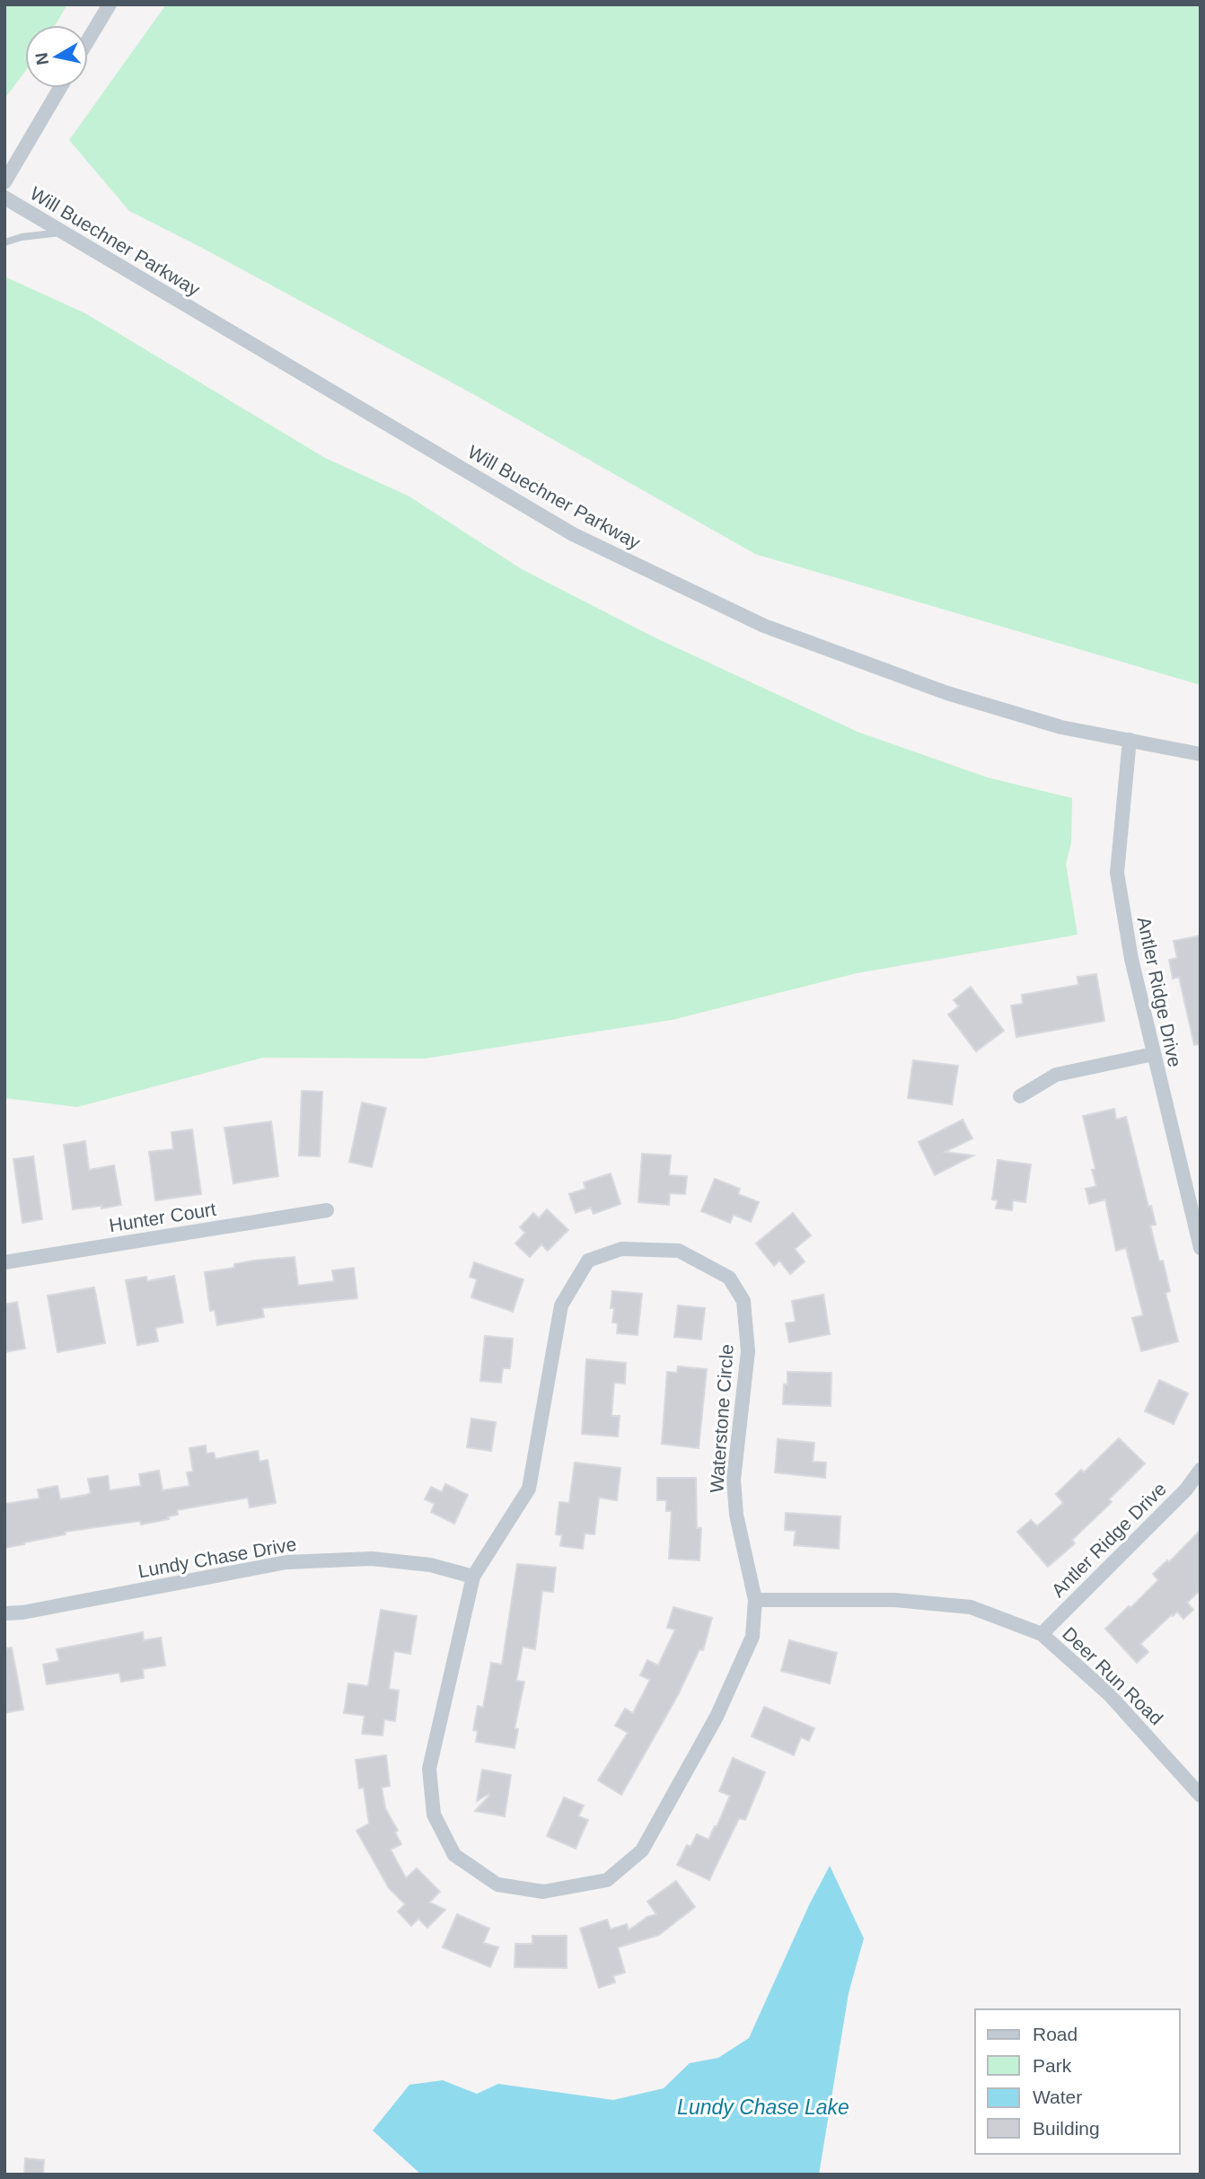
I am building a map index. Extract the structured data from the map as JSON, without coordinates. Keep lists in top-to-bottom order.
{
  "streets": {
    "street": [
      "Will Buechner Parkway",
      "Antler Ridge Drive",
      "Hunter Court",
      "Waterstone Circle",
      "Lundy Chase Drive",
      "Deer Run Road"
    ]
  },
  "crossings": [
    ["Will Buechner Parkway", "Antler Ridge Drive"],
    ["Antler Ridge Drive", "Deer Run Road"],
    ["Waterstone Circle", "Lundy Chase Drive"],
    ["Waterstone Circle", "Deer Run Road"]
  ],
  "water": ["Lundy Chase Lake"],
  "legend": [
    "Road",
    "Park",
    "Water",
    "Building"
  ],
  "north": "left"
}
